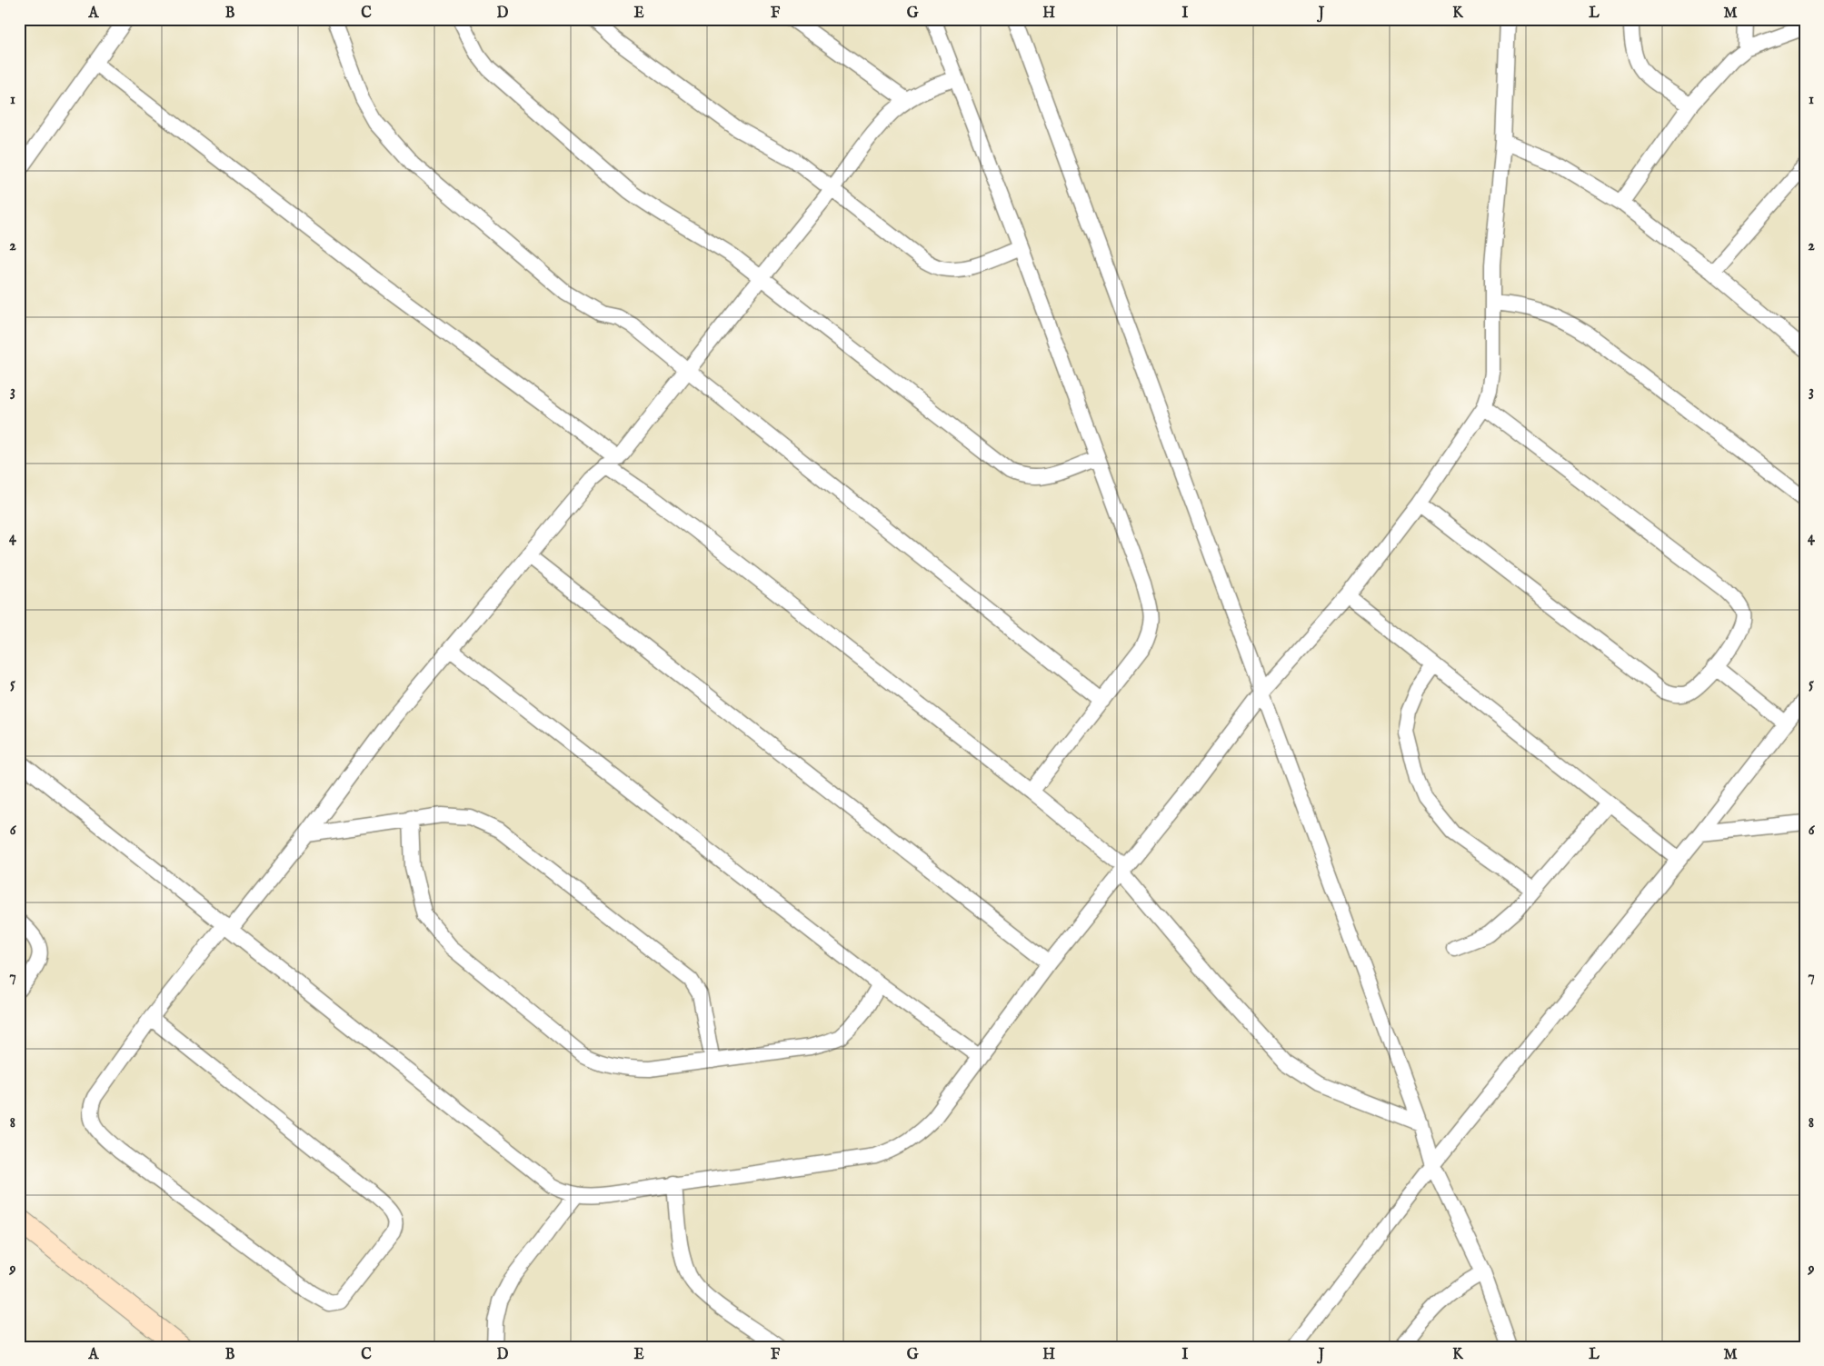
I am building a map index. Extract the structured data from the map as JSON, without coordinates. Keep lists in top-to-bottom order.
{
  "grid": {
    "columns": [
      "A",
      "B",
      "C",
      "D",
      "E",
      "F",
      "G",
      "H",
      "I",
      "J",
      "K",
      "L",
      "M"
    ],
    "rows": [
      "1",
      "2",
      "3",
      "4",
      "5",
      "6",
      "7",
      "8",
      "9"
    ]
  }
}
